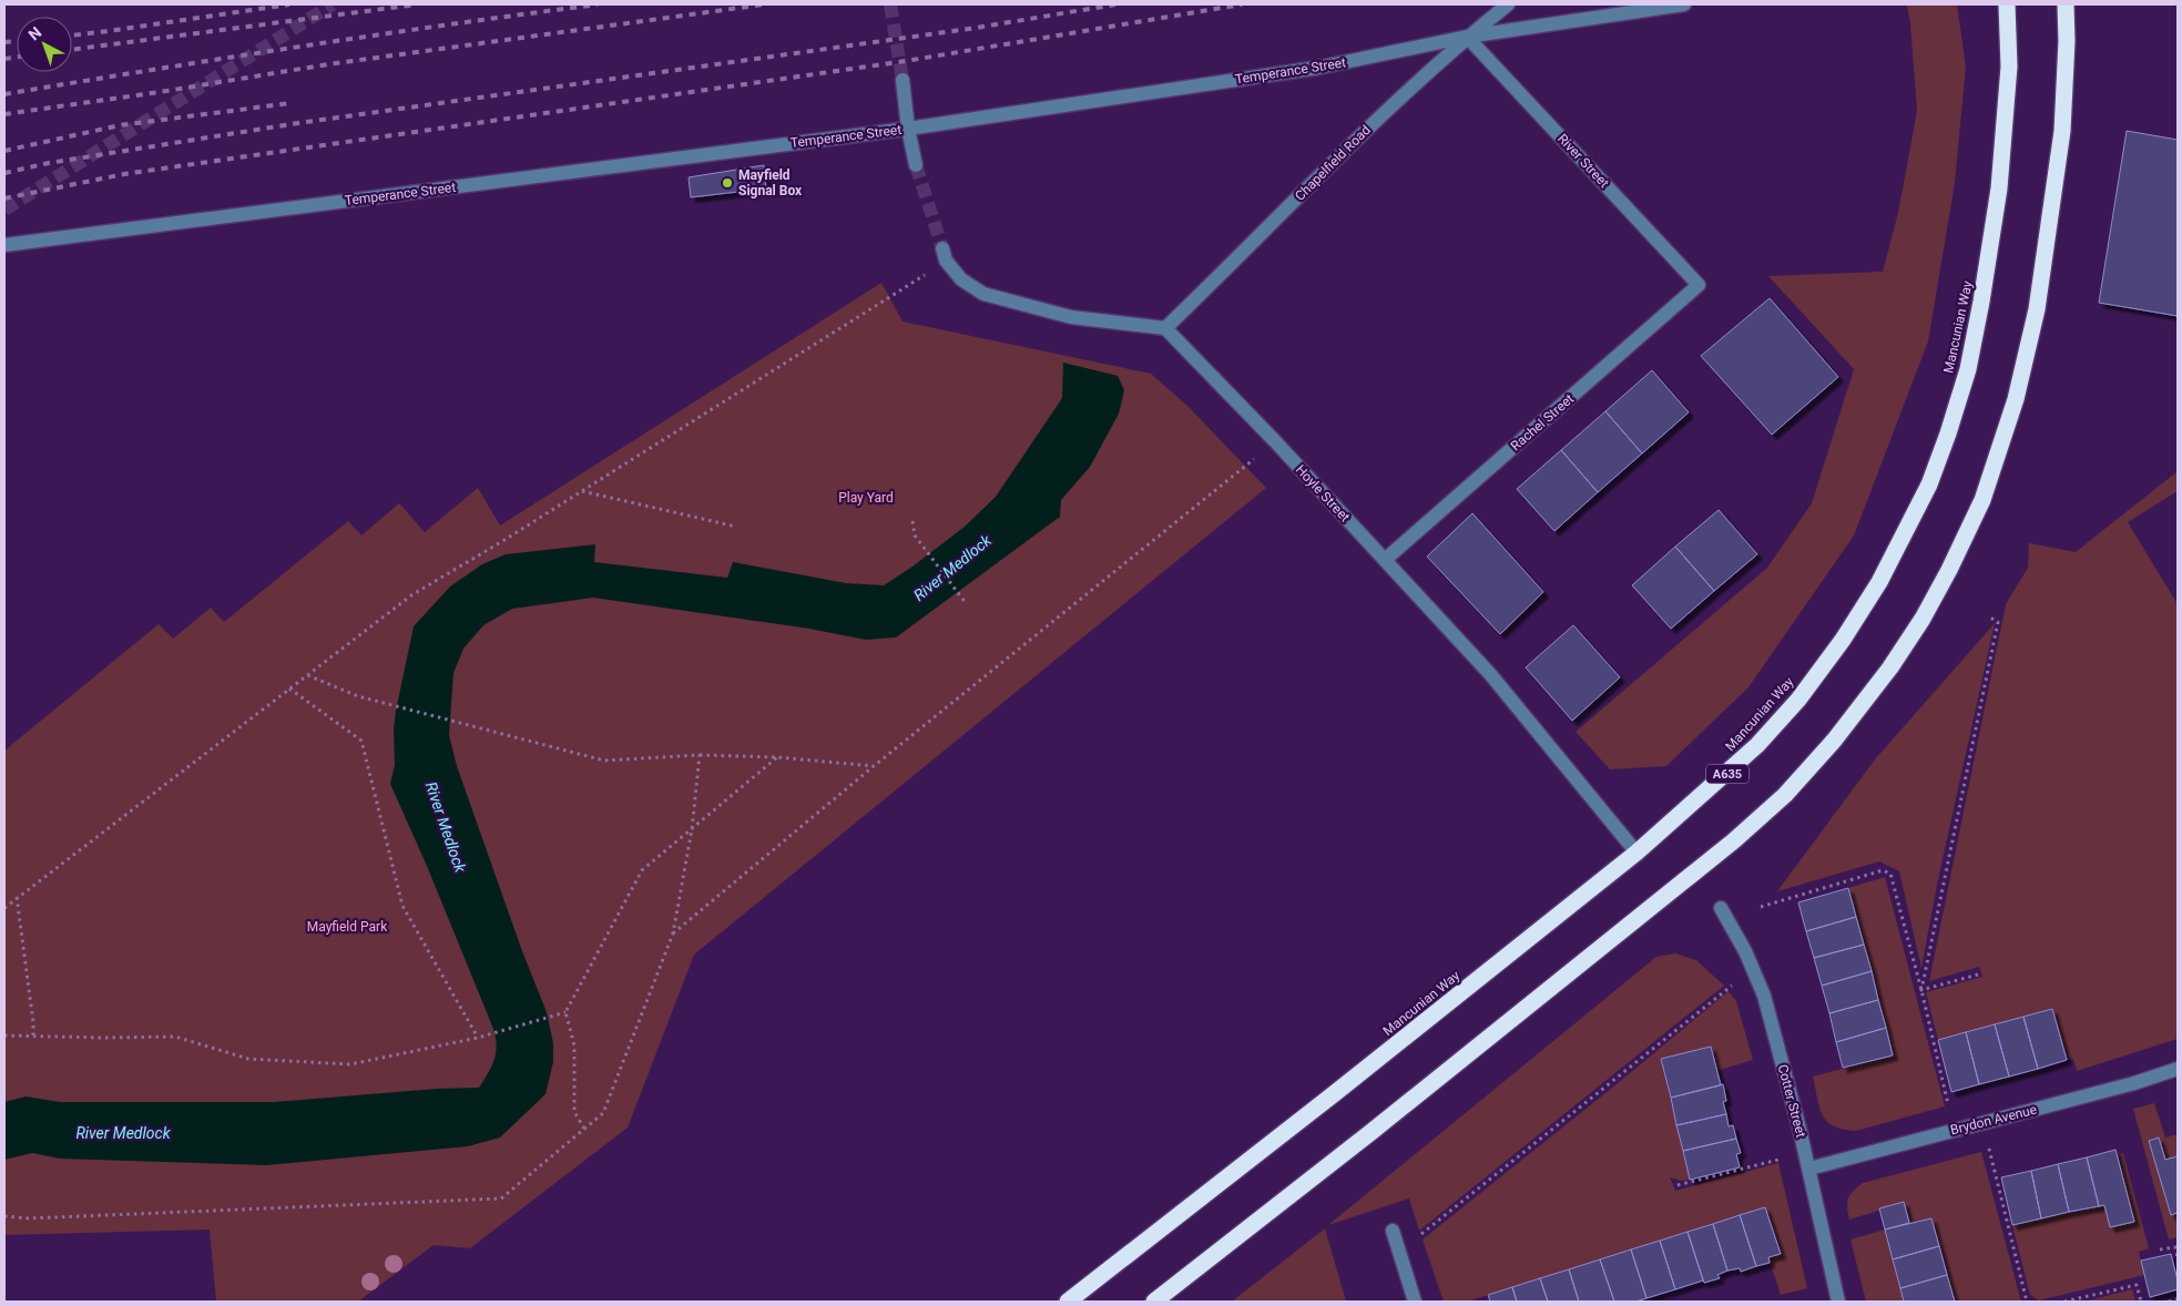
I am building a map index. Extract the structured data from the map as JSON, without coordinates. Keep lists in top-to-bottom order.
{
  "streets": {
    "highway": ["Mancunian Way", "A635"],
    "street": [
      "Temperance Street",
      "River Street",
      "Chapelfield Road",
      "Rachel Street",
      "Hoyle Street",
      "Cotter Street",
      "Brydon Avenue"
    ]
  },
  "crossings": [
    ["Temperance Street", "River Street"],
    ["Temperance Street", "Chapelfield Road"],
    ["River Street", "Chapelfield Road"],
    ["River Street", "Rachel Street"],
    ["Chapelfield Road", "Hoyle Street"],
    ["Mancunian Way", "Hoyle Street"],
    ["Rachel Street", "Hoyle Street"],
    ["Cotter Street", "Brydon Avenue"]
  ],
  "water": ["River Medlock"],
  "parks": ["Play Yard", "Mayfield Park"],
  "places": ["Mayfield Signal Box"],
  "north": "top left"
}
